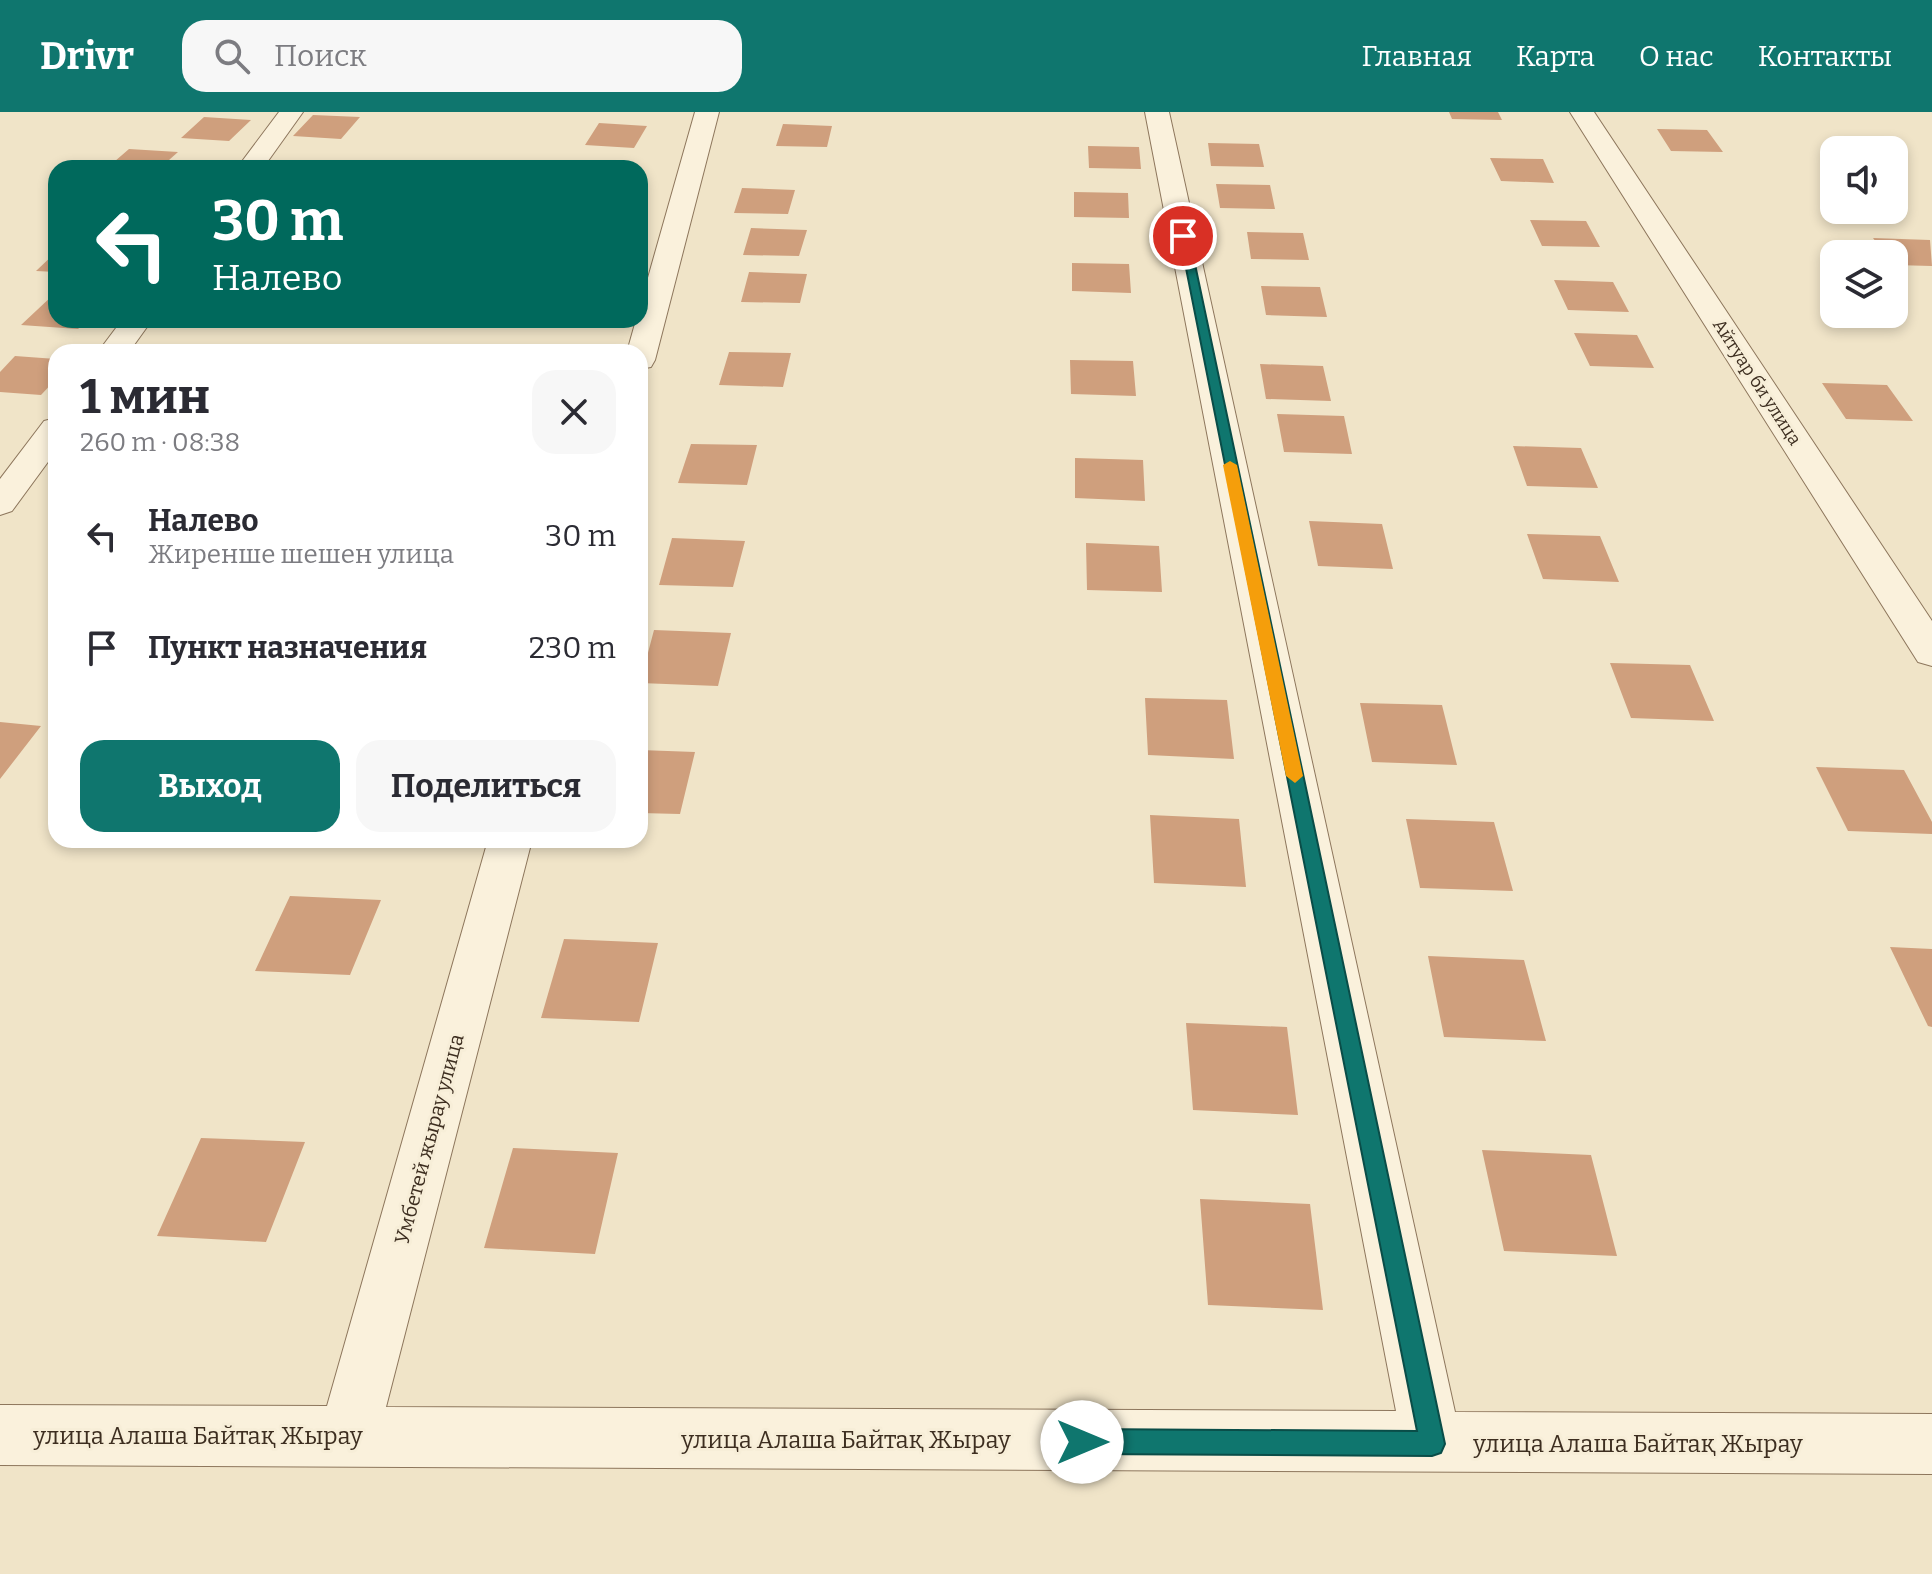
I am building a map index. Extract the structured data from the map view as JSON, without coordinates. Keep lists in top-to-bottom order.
{
  "streets": {
    "street": ["Айтуар би улица", "Умбетей жырау улица", "улица Алаша Байтақ Жырау"]
  },
  "crossings": [
    ["Умбетей жырау улица", "улица Алаша Байтақ Жырау"]
  ],
  "page": {
    "header": "Drivr",
    "search": "Поиск",
    "nav": [
      "Главная",
      "Карта",
      "О нас",
      "Контакты"
    ],
    "turn": ["30 m", "Налево"],
    "heading": ["1 мин", "260 m · 08:38"],
    "list": [
      {
        "name": "Налево",
        "note": "Жиренше шешен улица",
        "value": "30 m"
      },
      {
        "name": "Пункт назначения",
        "value": "230 m"
      }
    ],
    "buttons": ["Выход", "Поделиться"]
  }
}
